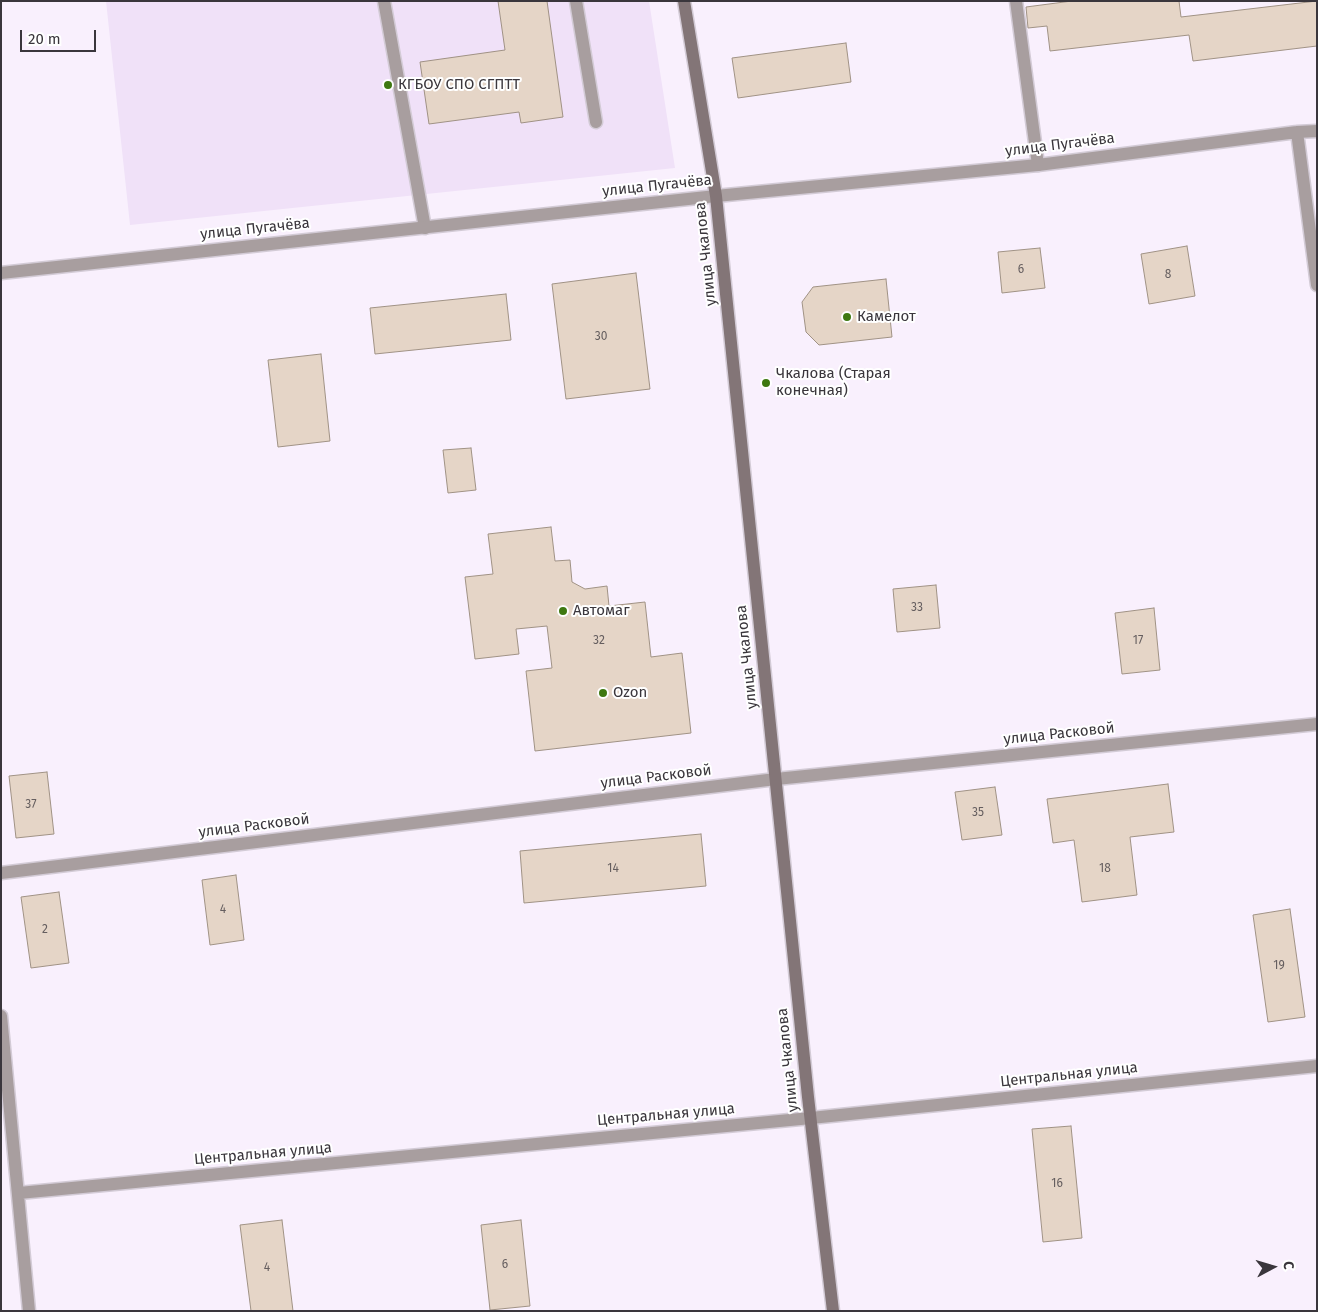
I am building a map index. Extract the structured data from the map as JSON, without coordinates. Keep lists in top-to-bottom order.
{
  "streets": {
    "street": [
      "улица Пугачёва",
      "улица Чкалова",
      "улица Расковой",
      "Центральная улица"
    ]
  },
  "crossings": [
    ["улица Пугачёва", "улица Чкалова"],
    ["улица Чкалова", "улица Расковой"],
    ["улица Чкалова", "Центральная улица"]
  ],
  "places": [
    "КГБОУ СПО СГПТТ",
    "Камелот",
    "Чкалова (Старая конечная)",
    "Автомаг",
    "Ozon"
  ],
  "house_numbers": [
    "6",
    "8",
    "30",
    "33",
    "32",
    "17",
    "37",
    "35",
    "14",
    "18",
    "4",
    "2",
    "19",
    "16",
    "6",
    "4"
  ],
  "scale_bar": "20 m",
  "north": "right"
}
